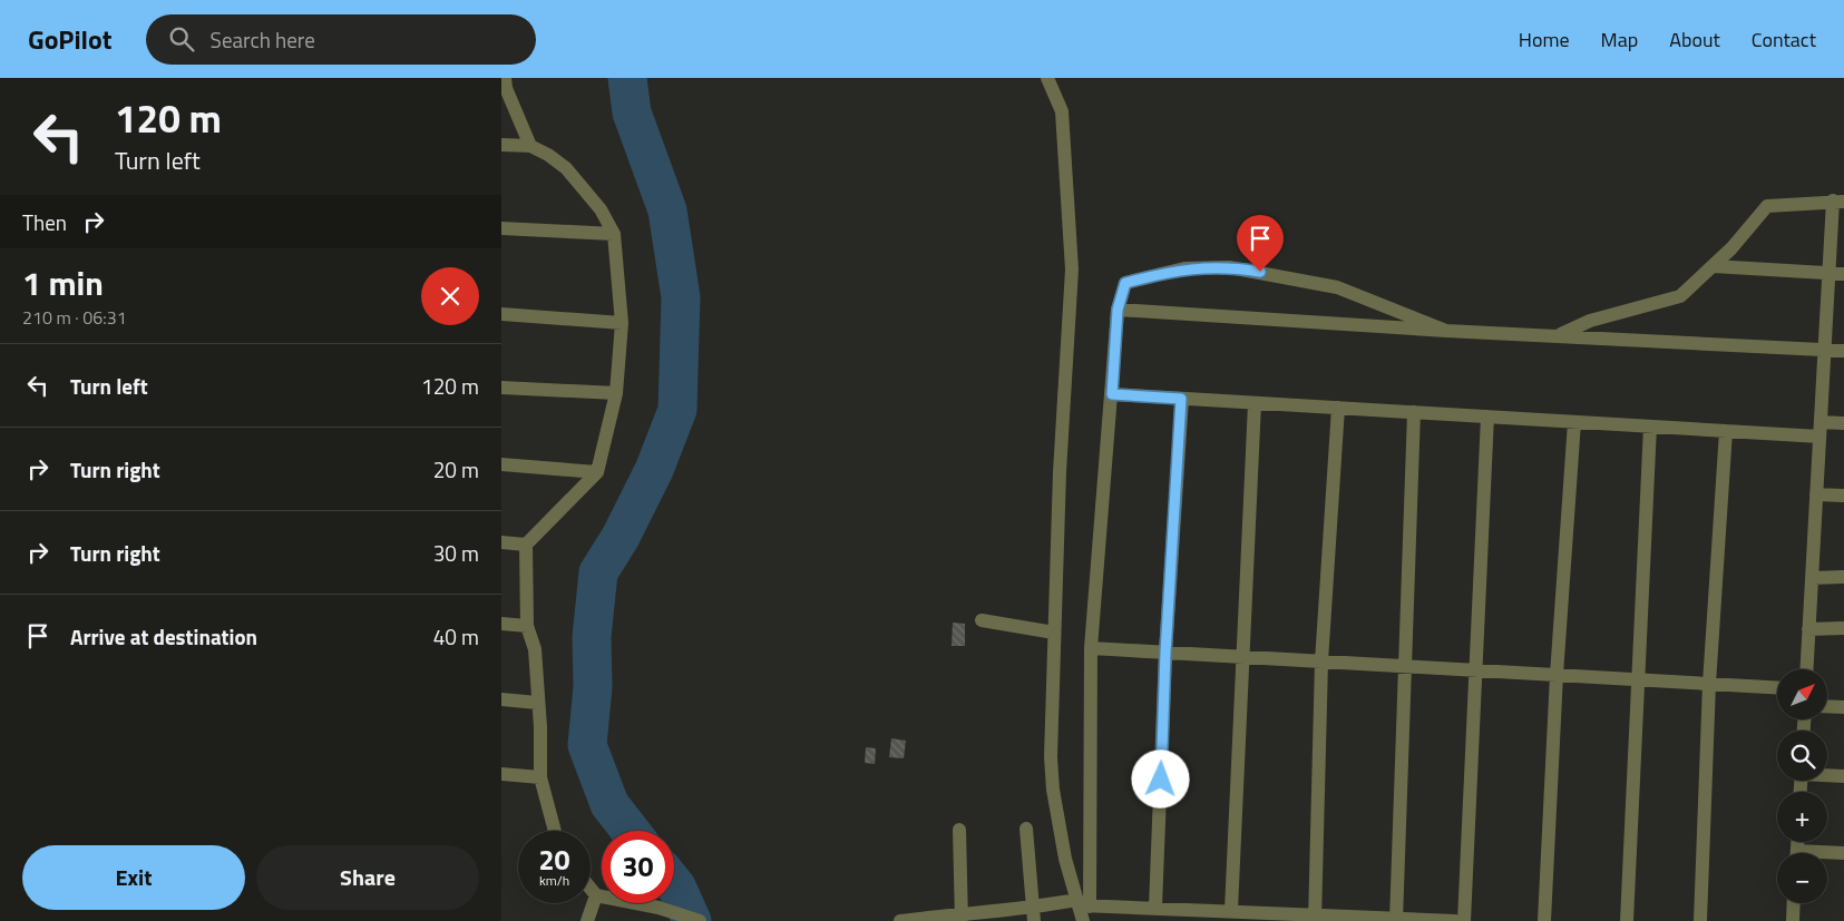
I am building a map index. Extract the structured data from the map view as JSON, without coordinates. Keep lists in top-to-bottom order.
{
  "north": "top right",
  "page": {
    "header": "GoPilot",
    "search": "Search here",
    "nav": [
      "Home",
      "Map",
      "About",
      "Contact"
    ],
    "turn": ["120 m", "Turn left"],
    "then": "Then",
    "heading": ["1 min", "210 m · 06:31"],
    "list": [
      {
        "name": "Turn left",
        "value": "120 m"
      },
      {
        "name": "Turn right",
        "value": "20 m"
      },
      {
        "name": "Turn right",
        "value": "30 m"
      },
      {
        "name": "Arrive at destination",
        "value": "40 m"
      }
    ],
    "map_buttons": ["+", "−"],
    "speed": "20 km/h",
    "limit": "30",
    "buttons": ["Exit", "Share"]
  }
}
